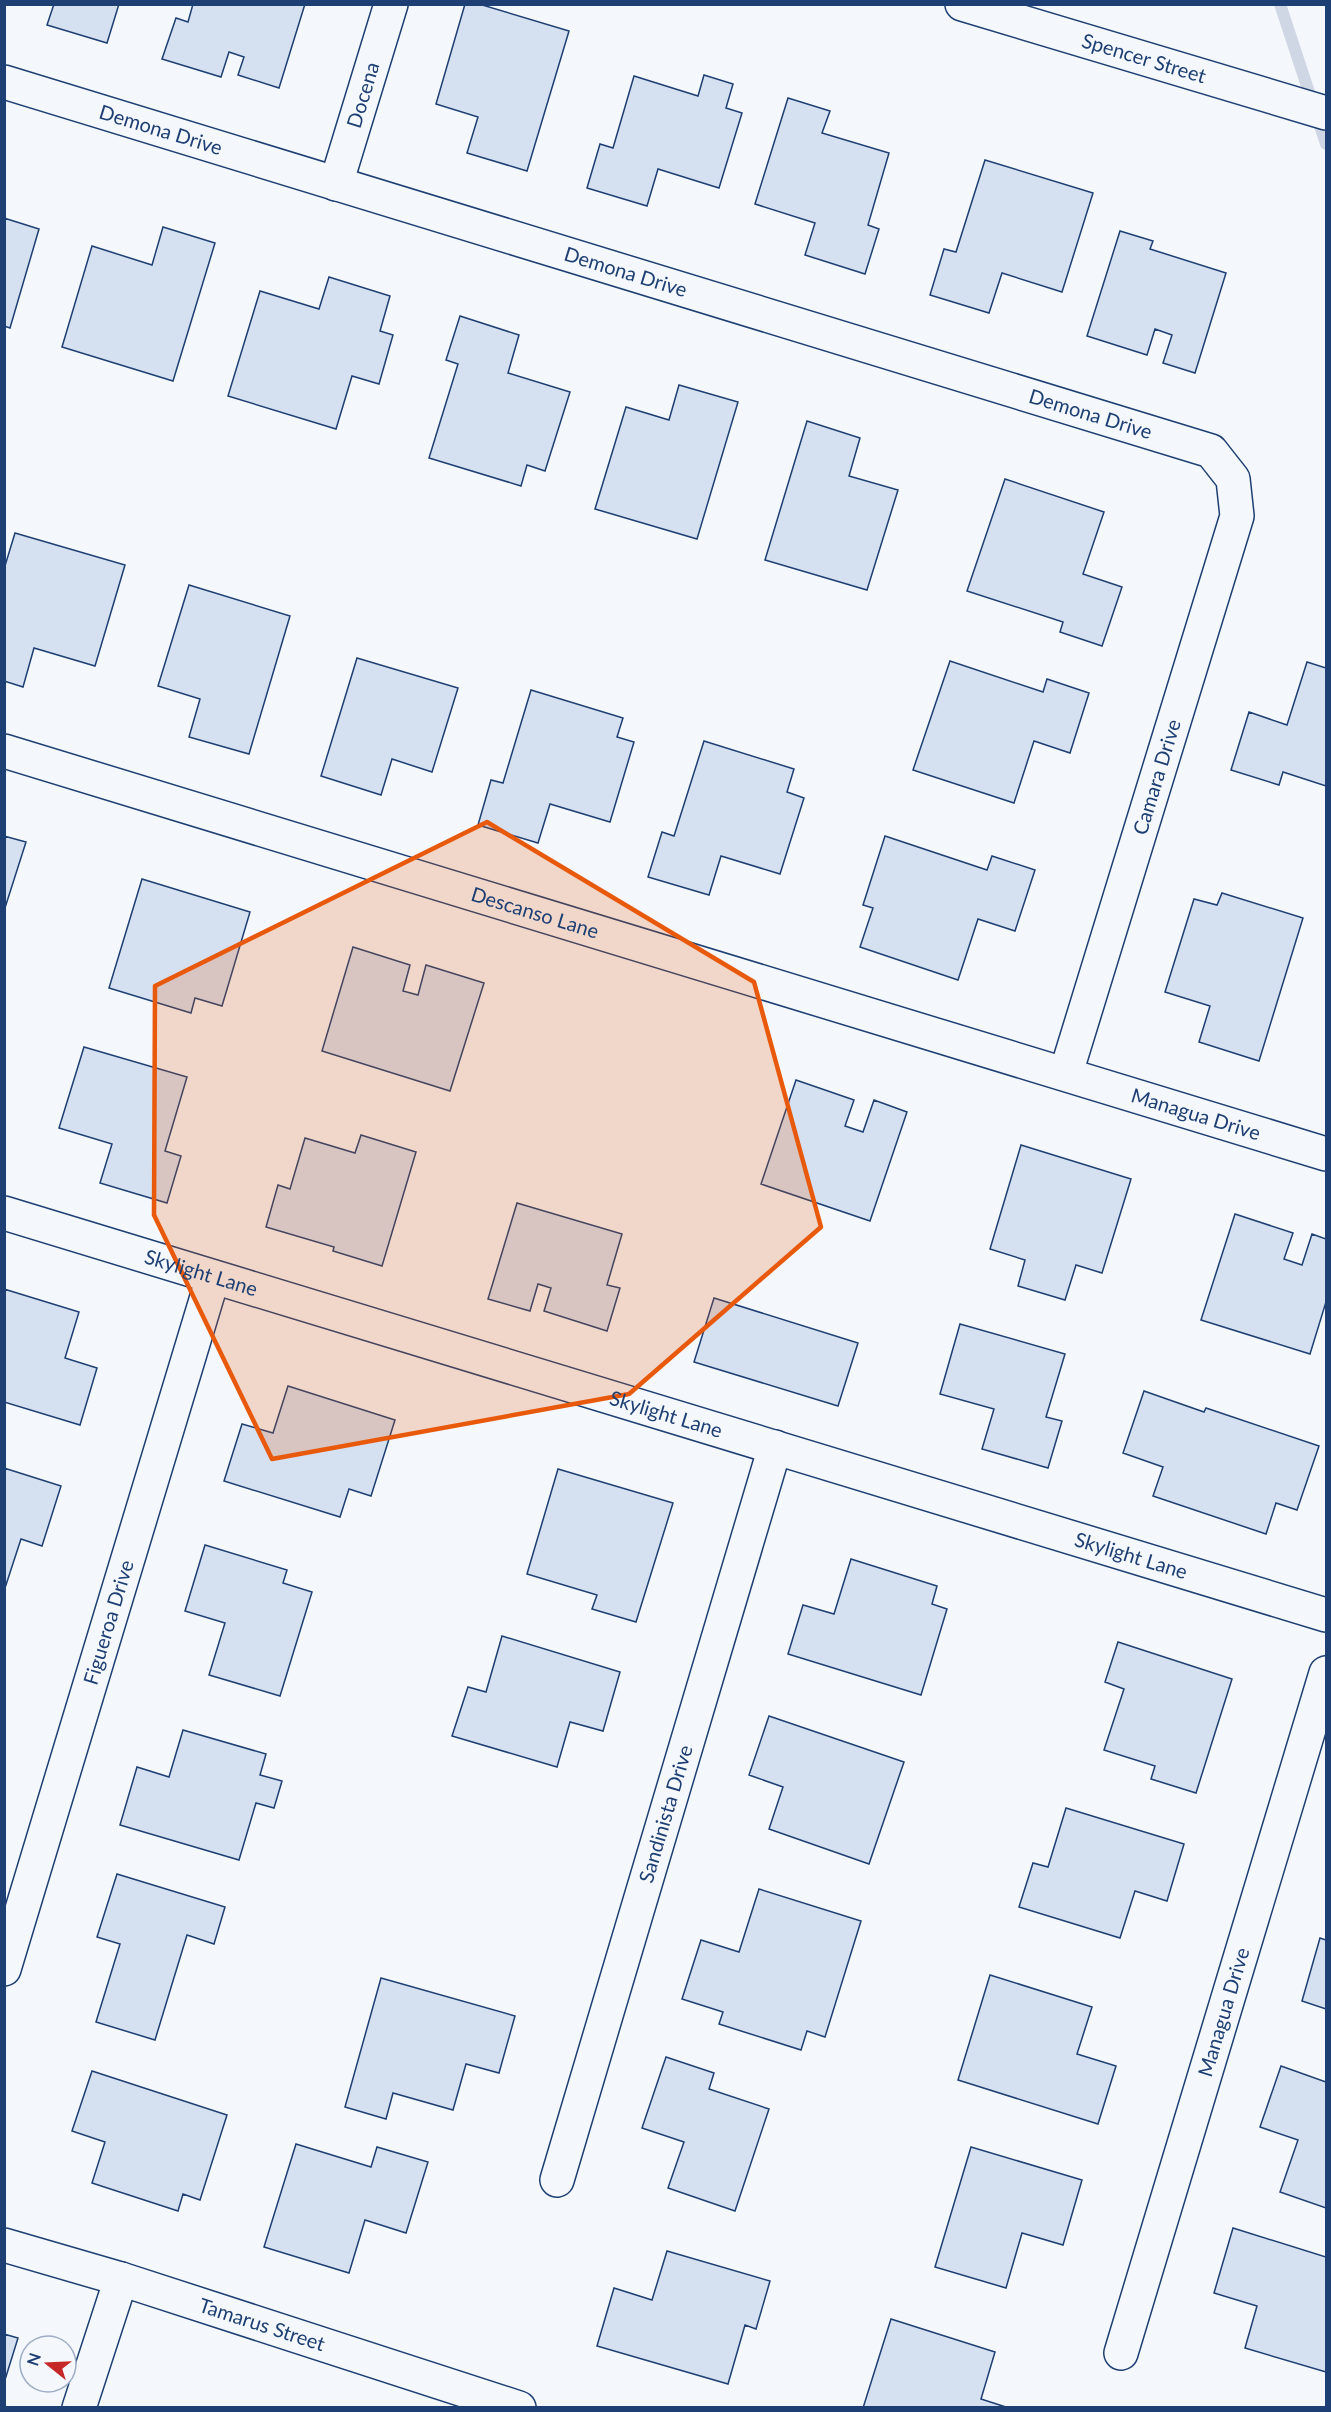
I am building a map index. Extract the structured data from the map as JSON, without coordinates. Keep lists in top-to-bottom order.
{
  "streets": {
    "street": [
      "Spencer Street",
      "Docena",
      "Demona Drive",
      "Camara Drive",
      "Descanso Lane",
      "Managua Drive",
      "Skylight Lane",
      "Figueroa Drive",
      "Sandinista Drive",
      "Tamarus Street"
    ]
  },
  "crossings": [
    ["Docena", "Demona Drive"],
    ["Demona Drive", "Camara Drive"],
    ["Camara Drive", "Descanso Lane"],
    ["Camara Drive", "Managua Drive"],
    ["Descanso Lane", "Managua Drive"],
    ["Skylight Lane", "Figueroa Drive"],
    ["Skylight Lane", "Sandinista Drive"]
  ],
  "north": "left"
}
